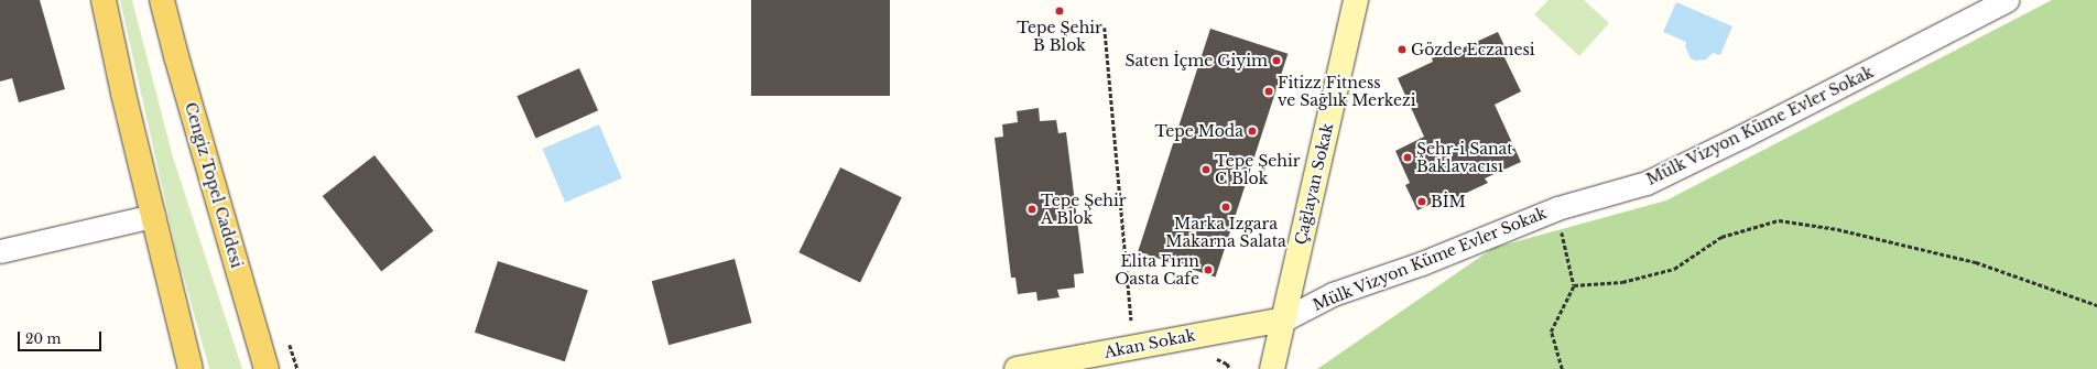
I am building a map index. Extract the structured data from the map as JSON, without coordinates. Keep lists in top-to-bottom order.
{
  "streets": {
    "main road": ["Cengiz Topel Caddesi"],
    "street": ["Mülk Vizyon Küme Evler Sokak", "Çağlayan Sokak", "Akan Sokak"]
  },
  "crossings": [
    ["Mülk Vizyon Küme Evler Sokak", "Çağlayan Sokak"],
    ["Mülk Vizyon Küme Evler Sokak", "Akan Sokak"],
    ["Çağlayan Sokak", "Akan Sokak"]
  ],
  "places": [
    "Tepe Şehir B Blok",
    "Gözde Eczanesi",
    "Saten İçme Giyim",
    "Fitizz Fitness ve Sağlık Merkezi",
    "Tepe Moda",
    "Şehr-i Sanat Baklavacısı",
    "Tepe Şehir C Blok",
    "BİM",
    "Marka Izgara Makarna Salata",
    "Tepe Şehir A Blok",
    "Elita Fırın Oasta Cafe"
  ],
  "scale_bar": "20 m"
}
